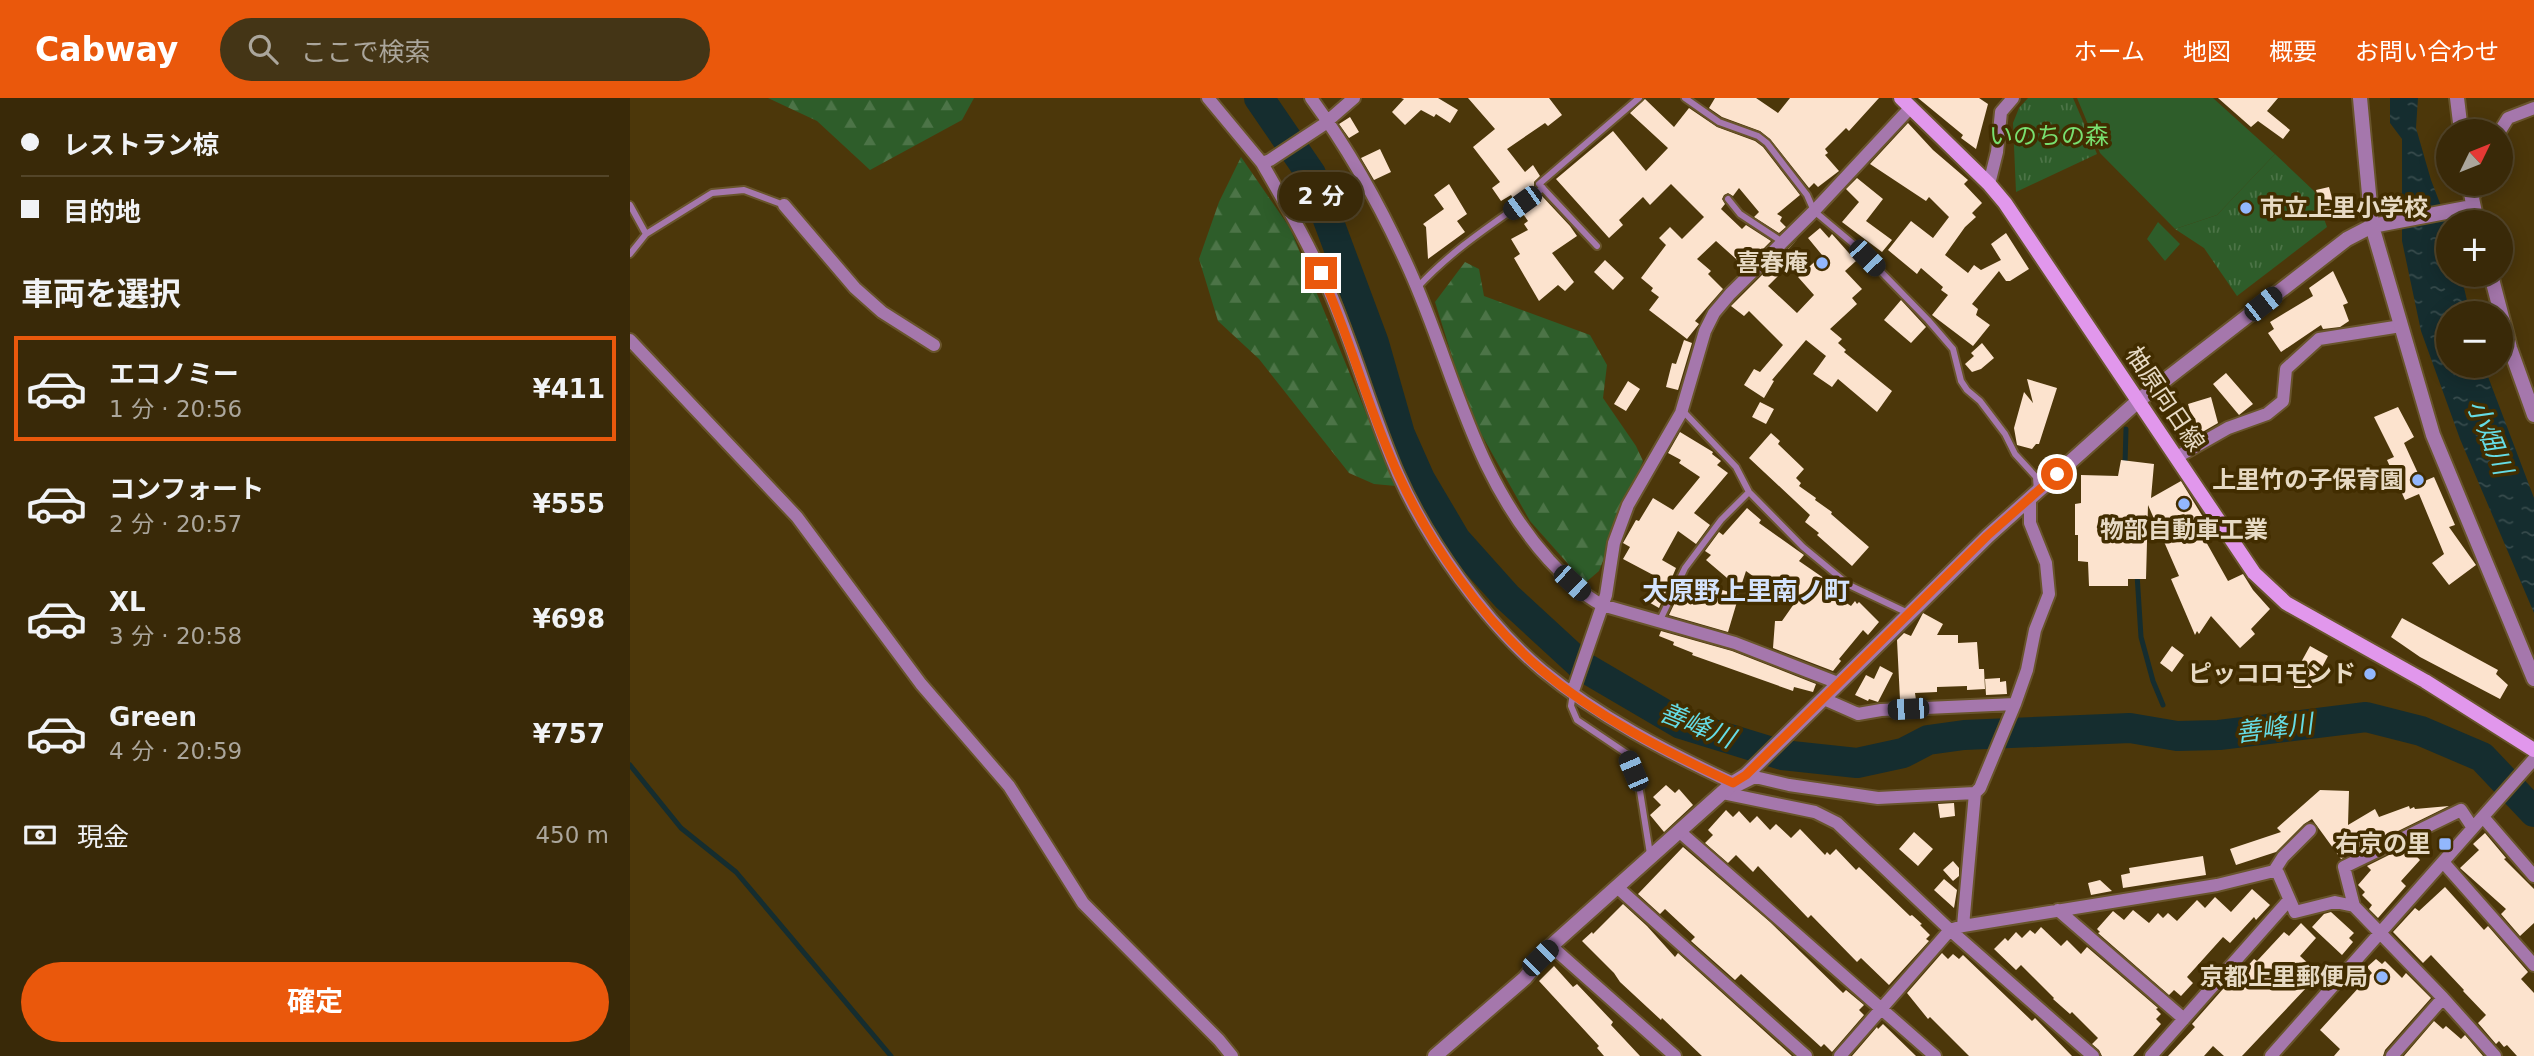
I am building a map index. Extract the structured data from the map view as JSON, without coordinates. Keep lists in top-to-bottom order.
{
  "streets": {
    "main road": ["柚原向日線"]
  },
  "districts": ["大原野上里南ノ町"],
  "water": ["小畑川", "善峰川"],
  "parks": ["いのちの森"],
  "places": {
    "other": [
      "市立上里小学校",
      "喜春庵",
      "上里竹の子保育園",
      "物部自動車工業",
      "ピッコロモンド",
      "京都上里郵便局"
    ],
    "transit": ["右京の里"]
  },
  "north": "top right",
  "page": {
    "header": "Cabway",
    "search": "ここで検索",
    "nav": [
      "ホーム",
      "地図",
      "概要",
      "お問い合わせ"
    ],
    "banner": ["レストラン椋", "目的地"],
    "map_buttons": ["+", "−"],
    "bubble": "2 分",
    "heading": "車両を選択",
    "list": [
      {
        "name": "エコノミー",
        "note": "1 分 · 20:56",
        "value": "¥411"
      },
      {
        "name": "コンフォート",
        "note": "2 分 · 20:57",
        "value": "¥555"
      },
      {
        "name": "XL",
        "note": "3 分 · 20:58",
        "value": "¥698"
      },
      {
        "name": "Green",
        "note": "4 分 · 20:59",
        "value": "¥757"
      }
    ],
    "pay": ["現金", "450 m"],
    "buttons": "確定"
  }
}
